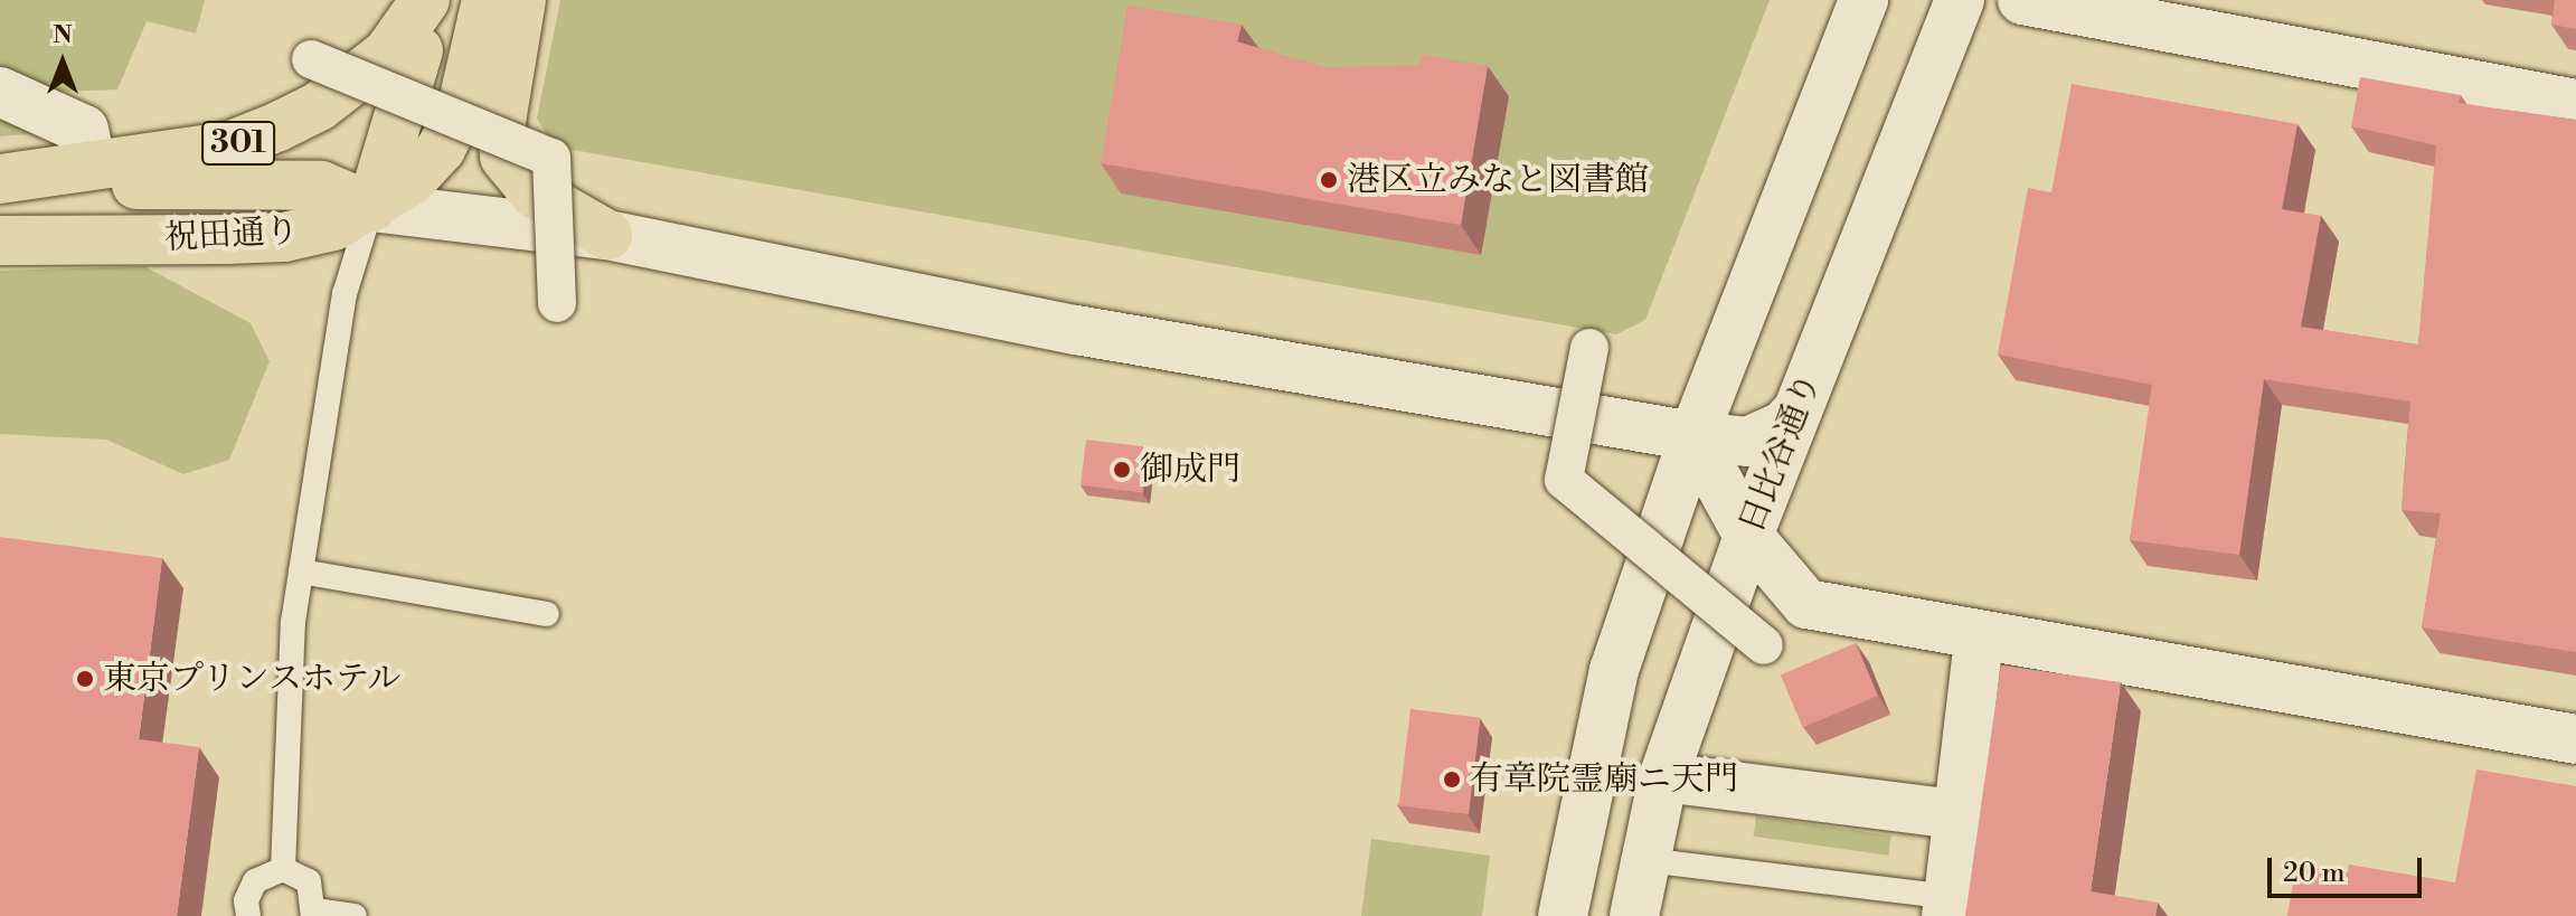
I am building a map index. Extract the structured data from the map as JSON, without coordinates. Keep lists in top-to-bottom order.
{
  "streets": {
    "main road": ["301", "祝田通り"],
    "street": ["日比谷通り"]
  },
  "places": [
    "港区立みなと図書館",
    "御成門",
    "東京プリンスホテル",
    "有章院霊廟ニ天門"
  ],
  "scale_bar": "20 m",
  "north": "top"
}
